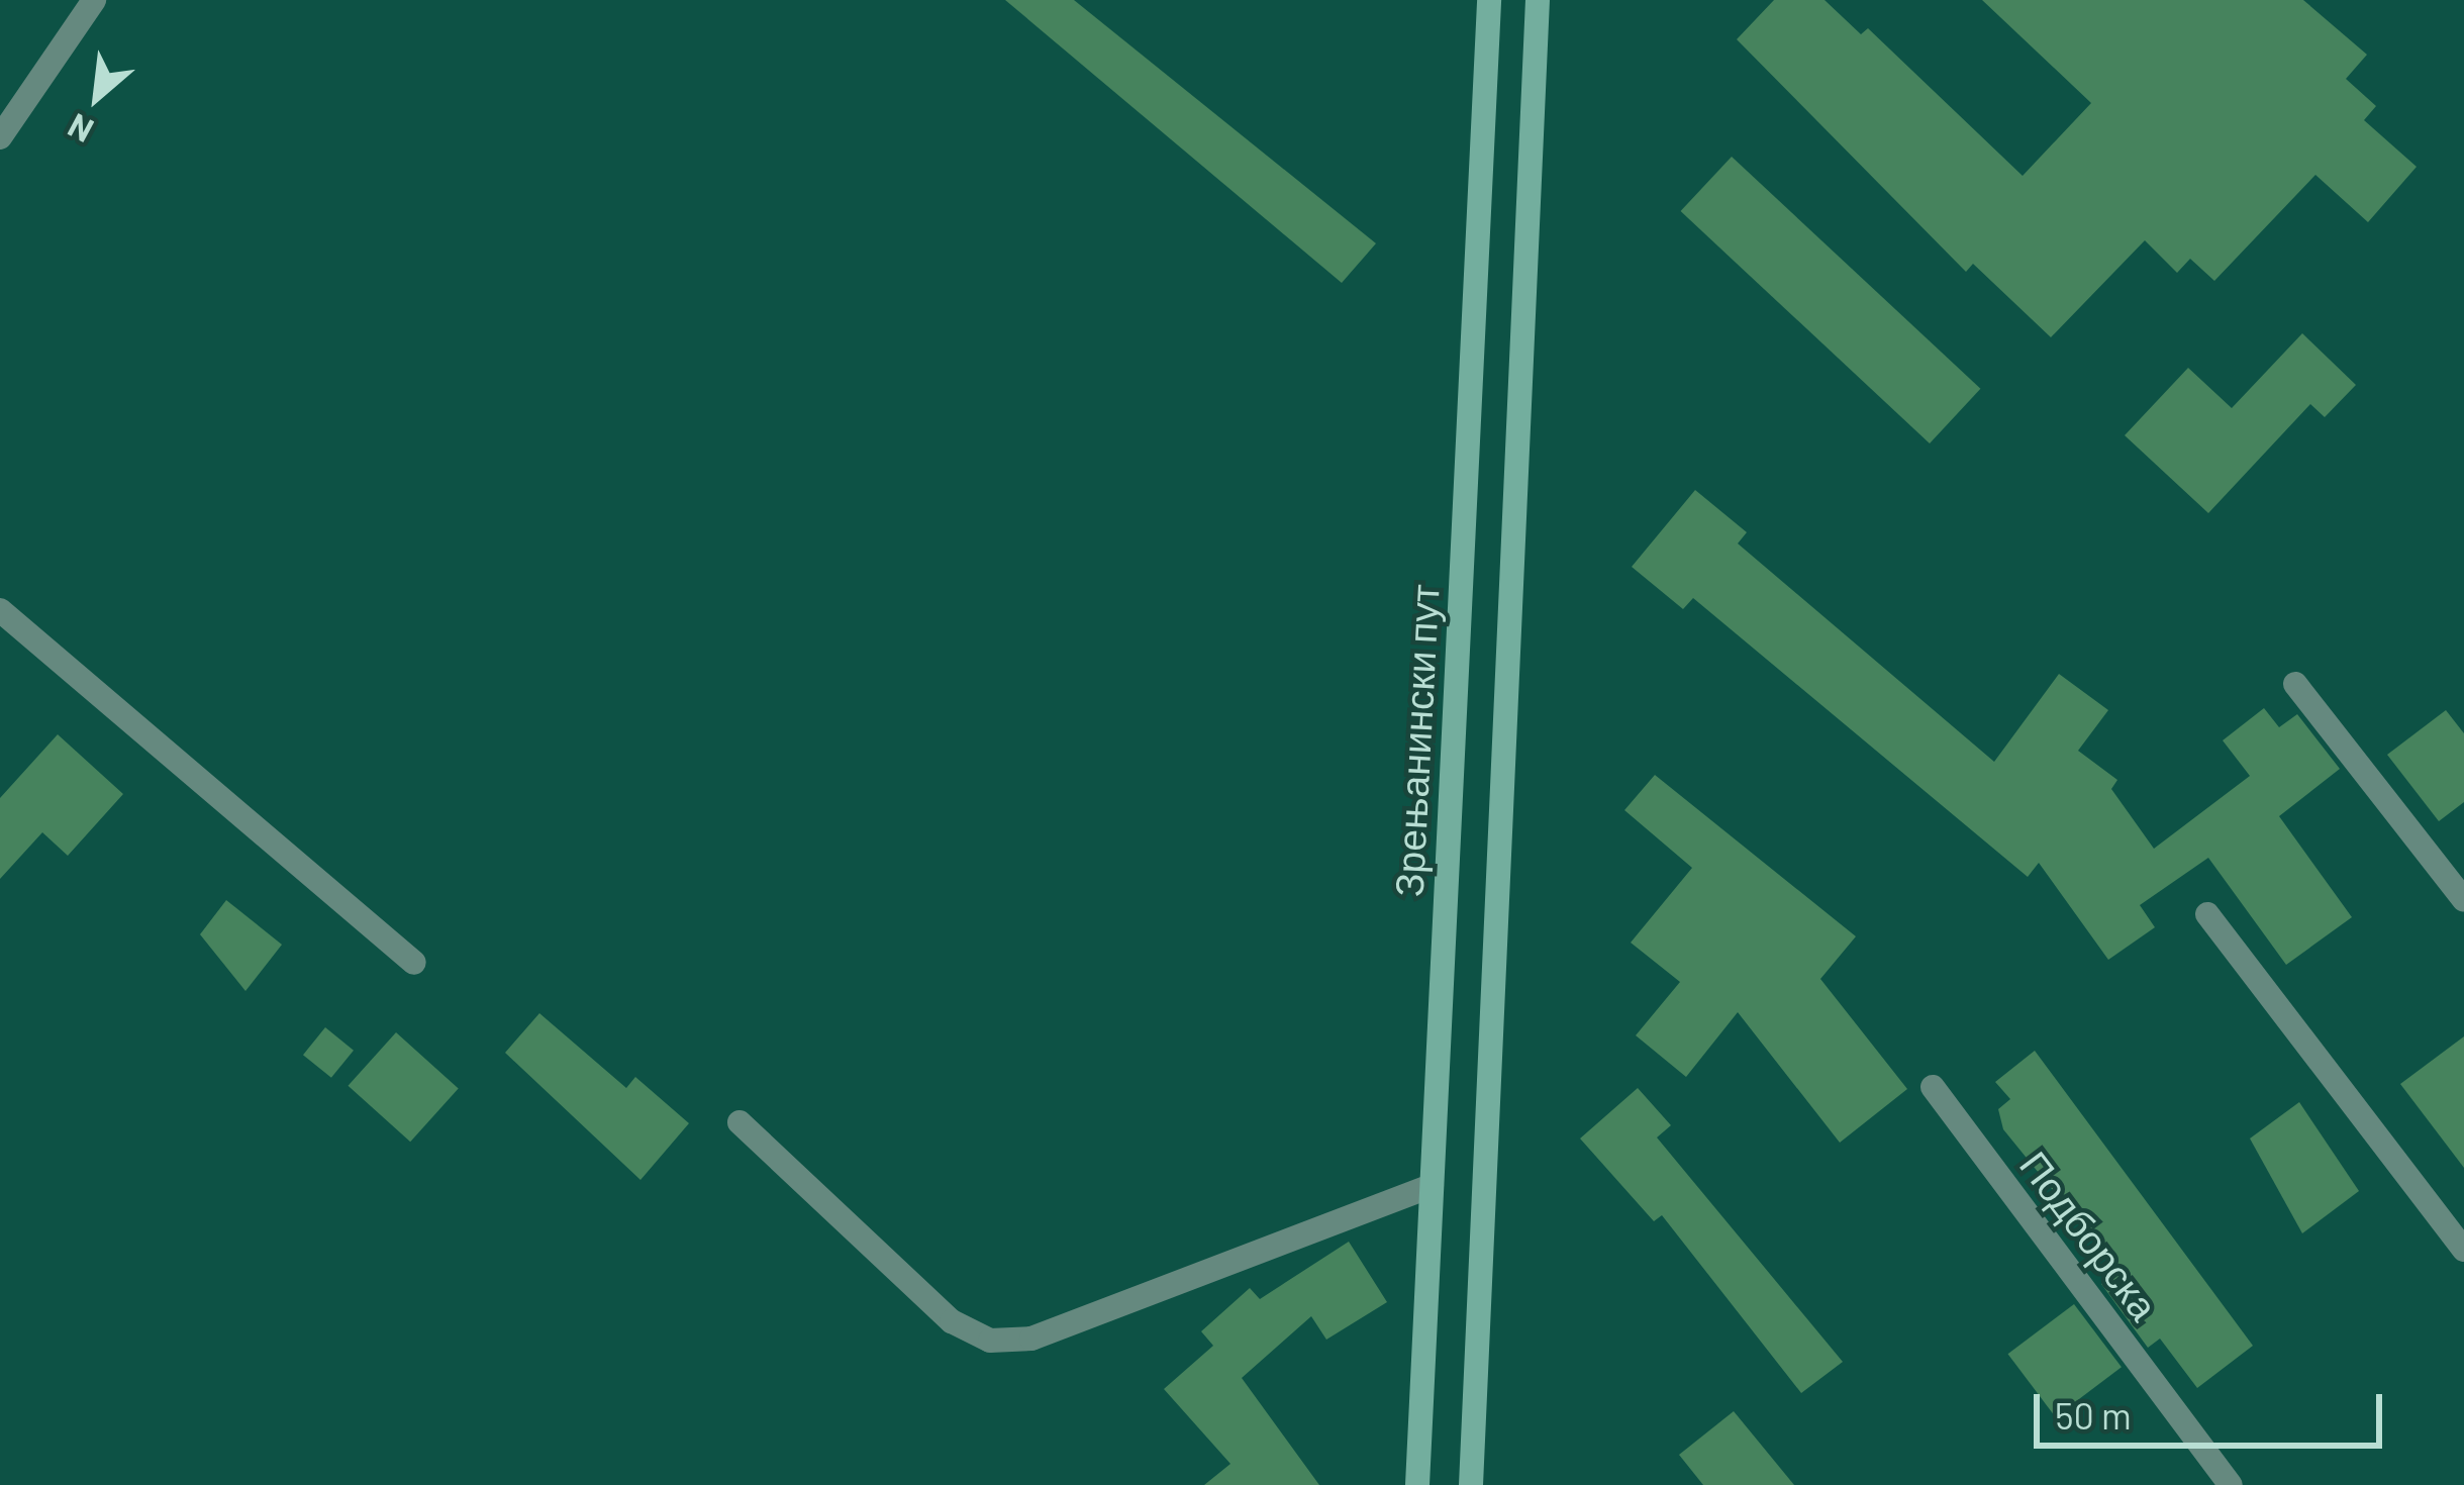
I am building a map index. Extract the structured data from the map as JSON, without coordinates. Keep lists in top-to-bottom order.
{
  "streets": {
    "main road": ["Зрењанински пут"],
    "street": ["Подборска"]
  },
  "scale_bar": "50 m",
  "north": "bottom left"
}
